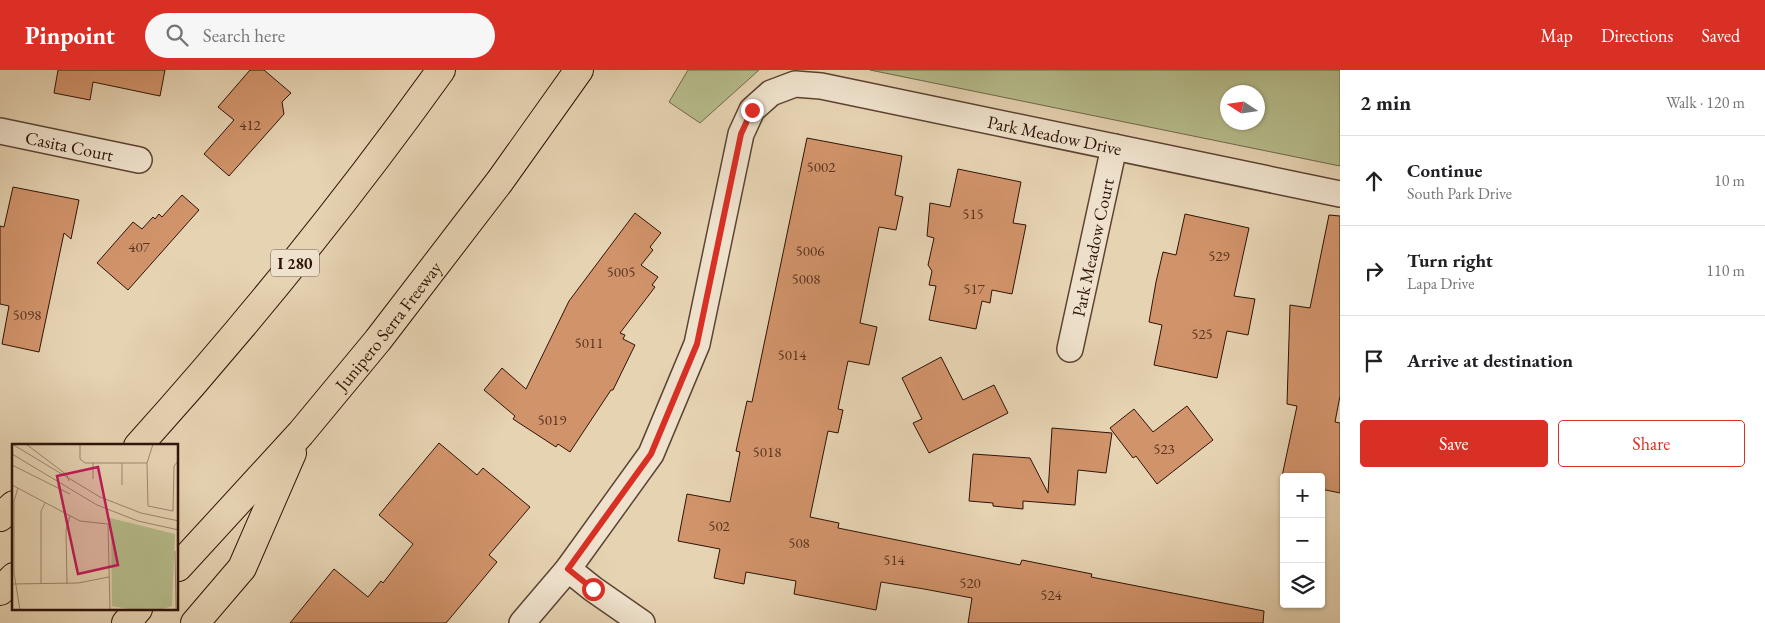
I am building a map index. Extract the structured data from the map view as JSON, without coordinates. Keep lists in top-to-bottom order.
{
  "streets": {
    "highway": ["I 280", "Junipero Serra Freeway"],
    "street": ["Park Meadow Drive", "Casita Court", "Park Meadow Court"]
  },
  "crossings": [
    ["Park Meadow Drive", "Park Meadow Court"]
  ],
  "house_numbers": [
    "412",
    "5002",
    "515",
    "407",
    "5006",
    "529",
    "5005",
    "5008",
    "517",
    "5098",
    "525",
    "5011",
    "5014",
    "5019",
    "523",
    "5018",
    "502",
    "508",
    "514",
    "520",
    "524"
  ],
  "north": "left",
  "page": {
    "header": "Pinpoint",
    "search": "Search here",
    "nav": ["Map", "Directions", "Saved"],
    "heading": ["2 min", "Walk · 120 m"],
    "list": [
      ["Continue", "South Park Drive", "10 m"],
      ["Turn right", "Lapa Drive", "110 m"],
      "Arrive at destination"
    ],
    "buttons": ["Save", "Share"],
    "map_buttons": ["+", "−"]
  }
}
